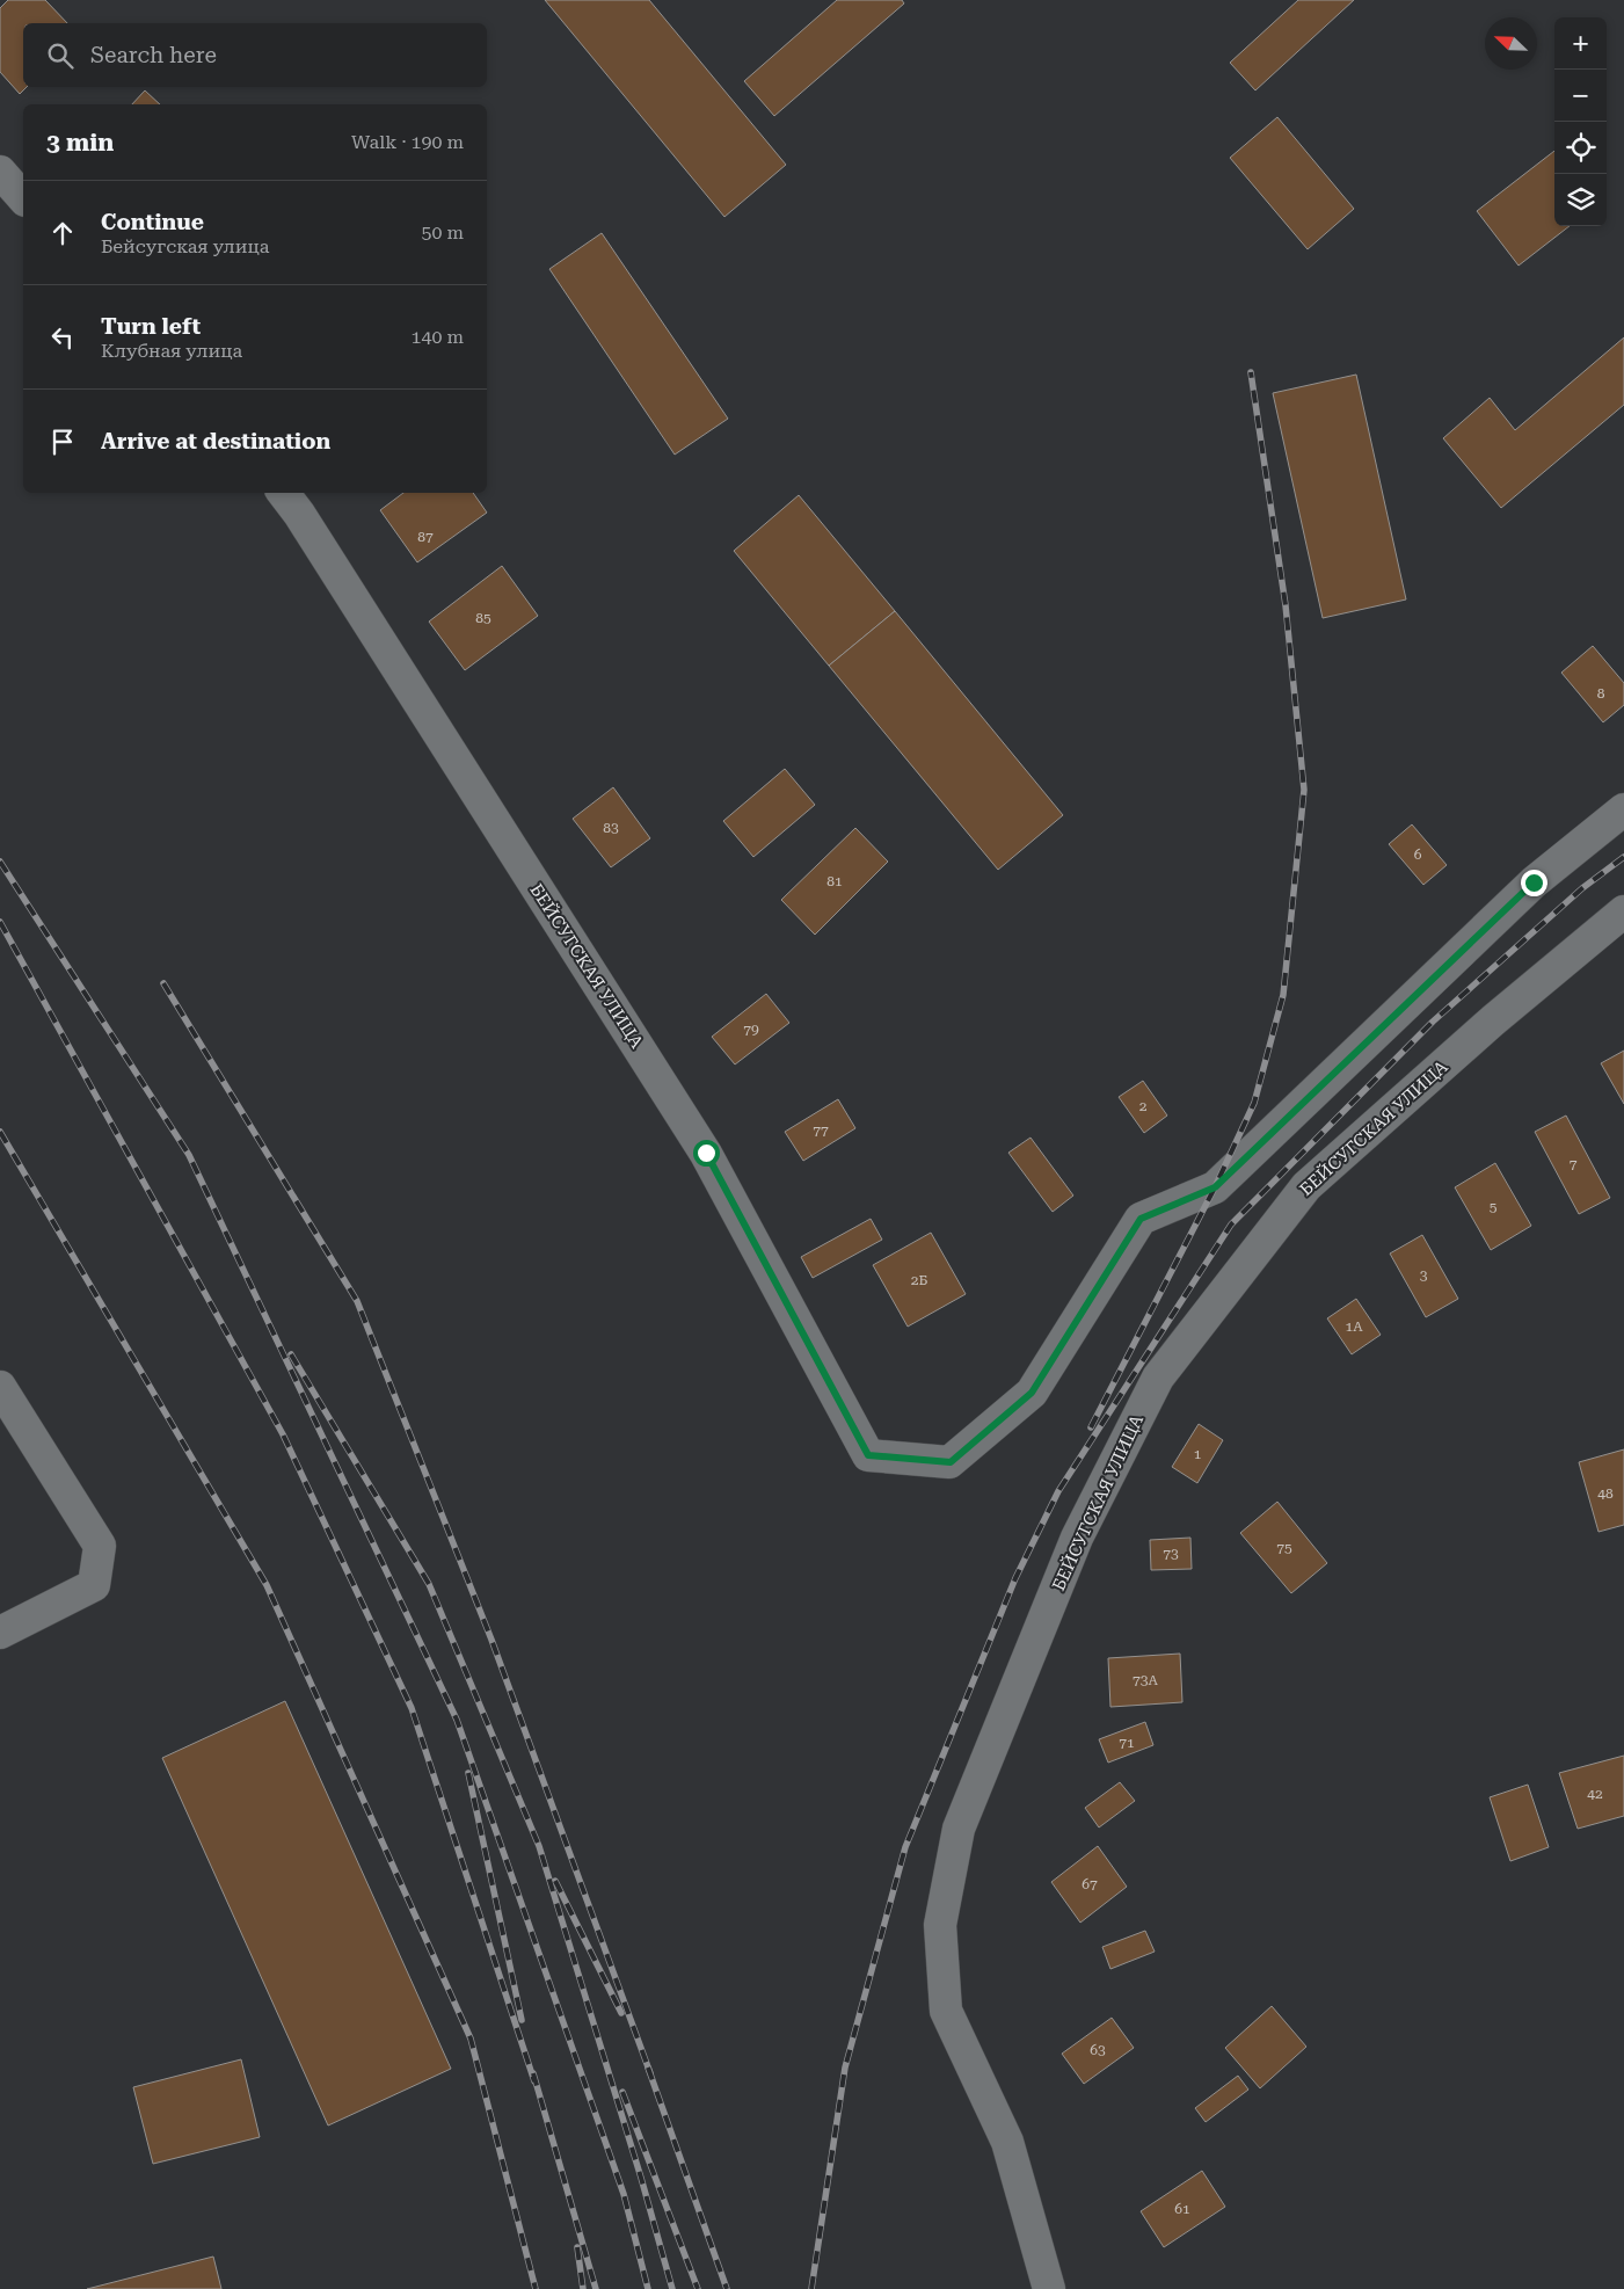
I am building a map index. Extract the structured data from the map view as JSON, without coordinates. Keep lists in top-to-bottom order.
{
  "streets": {
    "street": ["БЕЙСУГСКАЯ УЛИЦА"]
  },
  "house_numbers": [
    "87",
    "85",
    "8",
    "83",
    "6",
    "81",
    "79",
    "2",
    "77",
    "7",
    "5",
    "3",
    "2Б",
    "1А",
    "1",
    "48",
    "75",
    "73",
    "73А",
    "71",
    "42",
    "67",
    "63",
    "61"
  ],
  "north": "top left",
  "page": {
    "map_buttons": ["+", "−"],
    "search": "Search here",
    "heading": ["3 min", "Walk · 190 m"],
    "list": [
      ["Continue", "Бейсугская улица", "50 m"],
      ["Turn left", "Клубная улица", "140 m"],
      "Arrive at destination"
    ]
  }
}
